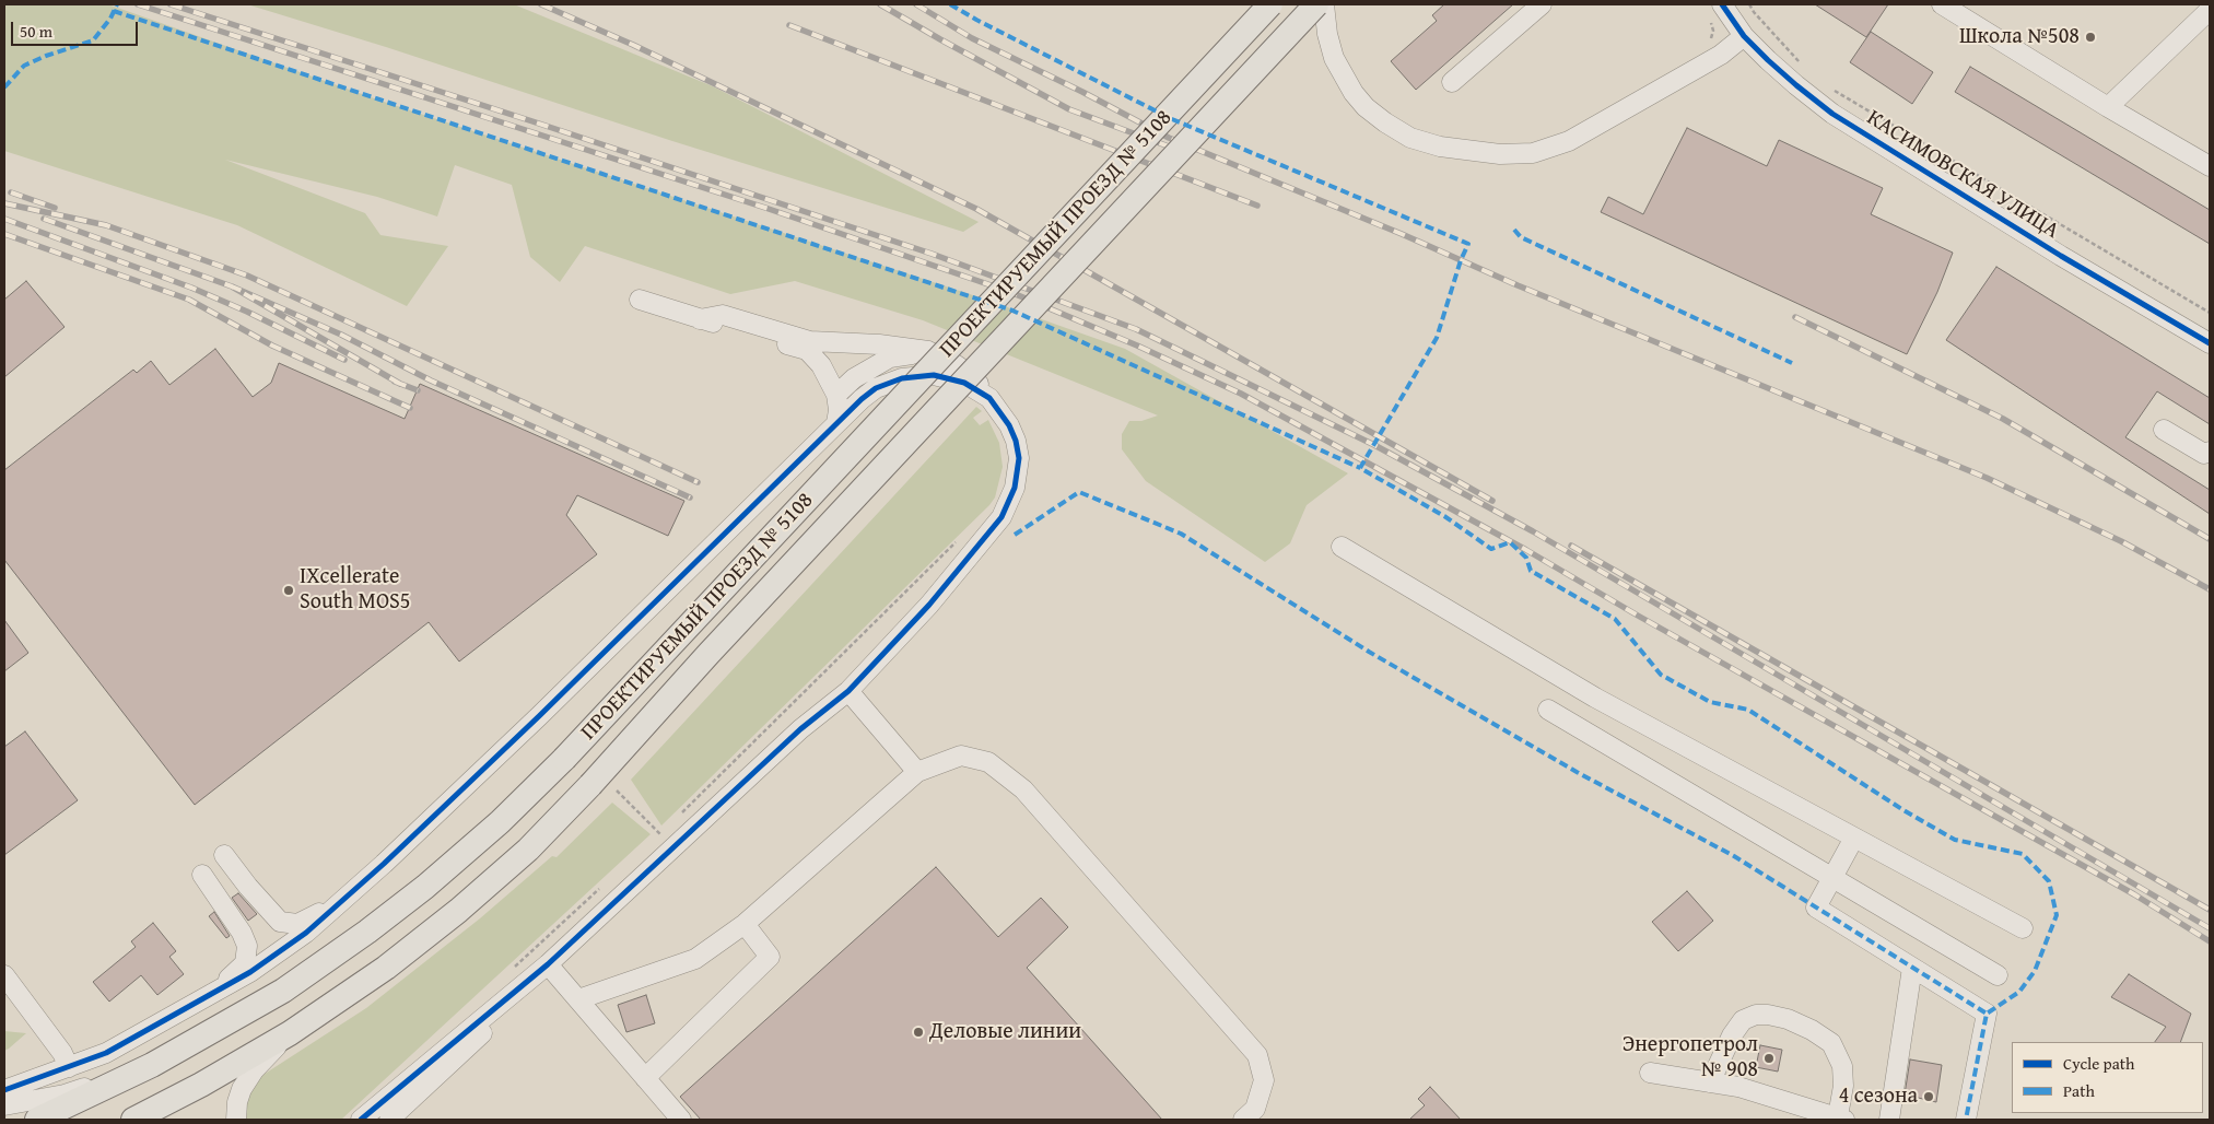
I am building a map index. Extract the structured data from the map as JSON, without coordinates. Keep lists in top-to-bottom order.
{
  "streets": {
    "main road": ["ПРОЕКТИРУЕМЫЙ ПРОЕЗД № 5108"],
    "street": ["КАСИМОВСКАЯ УЛИЦА"]
  },
  "places": [
    "Школа №508",
    "IXcellerate South MOS5",
    "Деловые линии",
    "Энергопетрол № 908",
    "4 сезона"
  ],
  "legend": ["Cycle path", "Path"],
  "scale_bar": "50 m"
}
